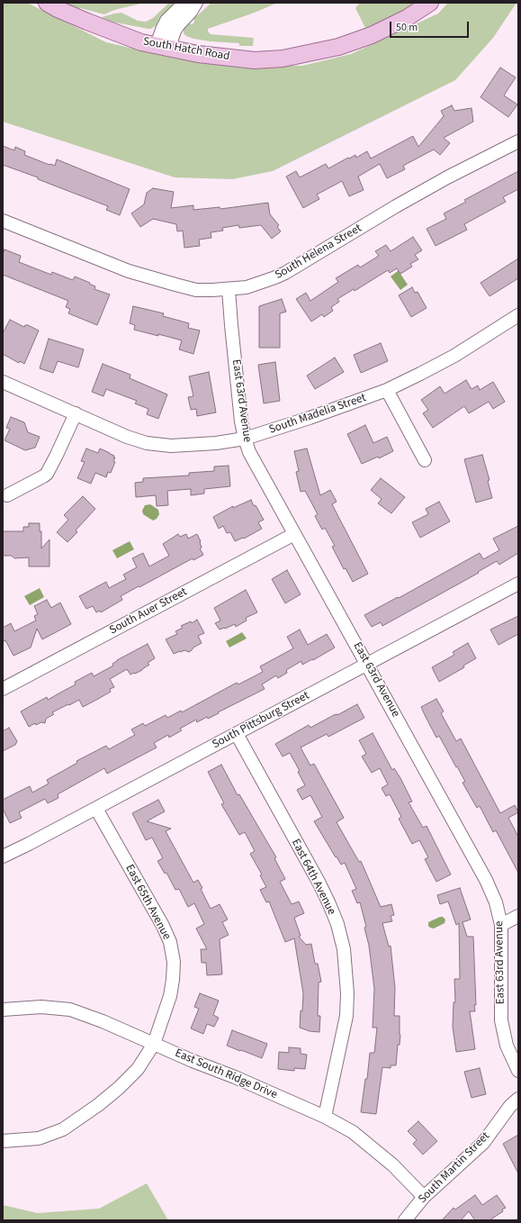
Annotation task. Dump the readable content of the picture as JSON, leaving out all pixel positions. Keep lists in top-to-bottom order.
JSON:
{
  "streets": {
    "main road": ["South Hatch Road"],
    "street": [
      "South Helena Street",
      "East 63rd Avenue",
      "South Madelia Street",
      "South Auer Street",
      "South Pittsburg Street",
      "East 64th Avenue",
      "East 65th Avenue",
      "East South Ridge Drive",
      "South Martin Street"
    ]
  },
  "crossings": [
    ["South Helena Street", "East 63rd Avenue"],
    ["East 63rd Avenue", "South Madelia Street"],
    ["East 63rd Avenue", "South Auer Street"],
    ["East 63rd Avenue", "South Pittsburg Street"],
    ["South Pittsburg Street", "East 64th Avenue"],
    ["South Pittsburg Street", "East 65th Avenue"],
    ["East 64th Avenue", "East South Ridge Drive"],
    ["East 65th Avenue", "East South Ridge Drive"],
    ["East South Ridge Drive", "South Martin Street"]
  ],
  "scale_bar": "50 m"
}
